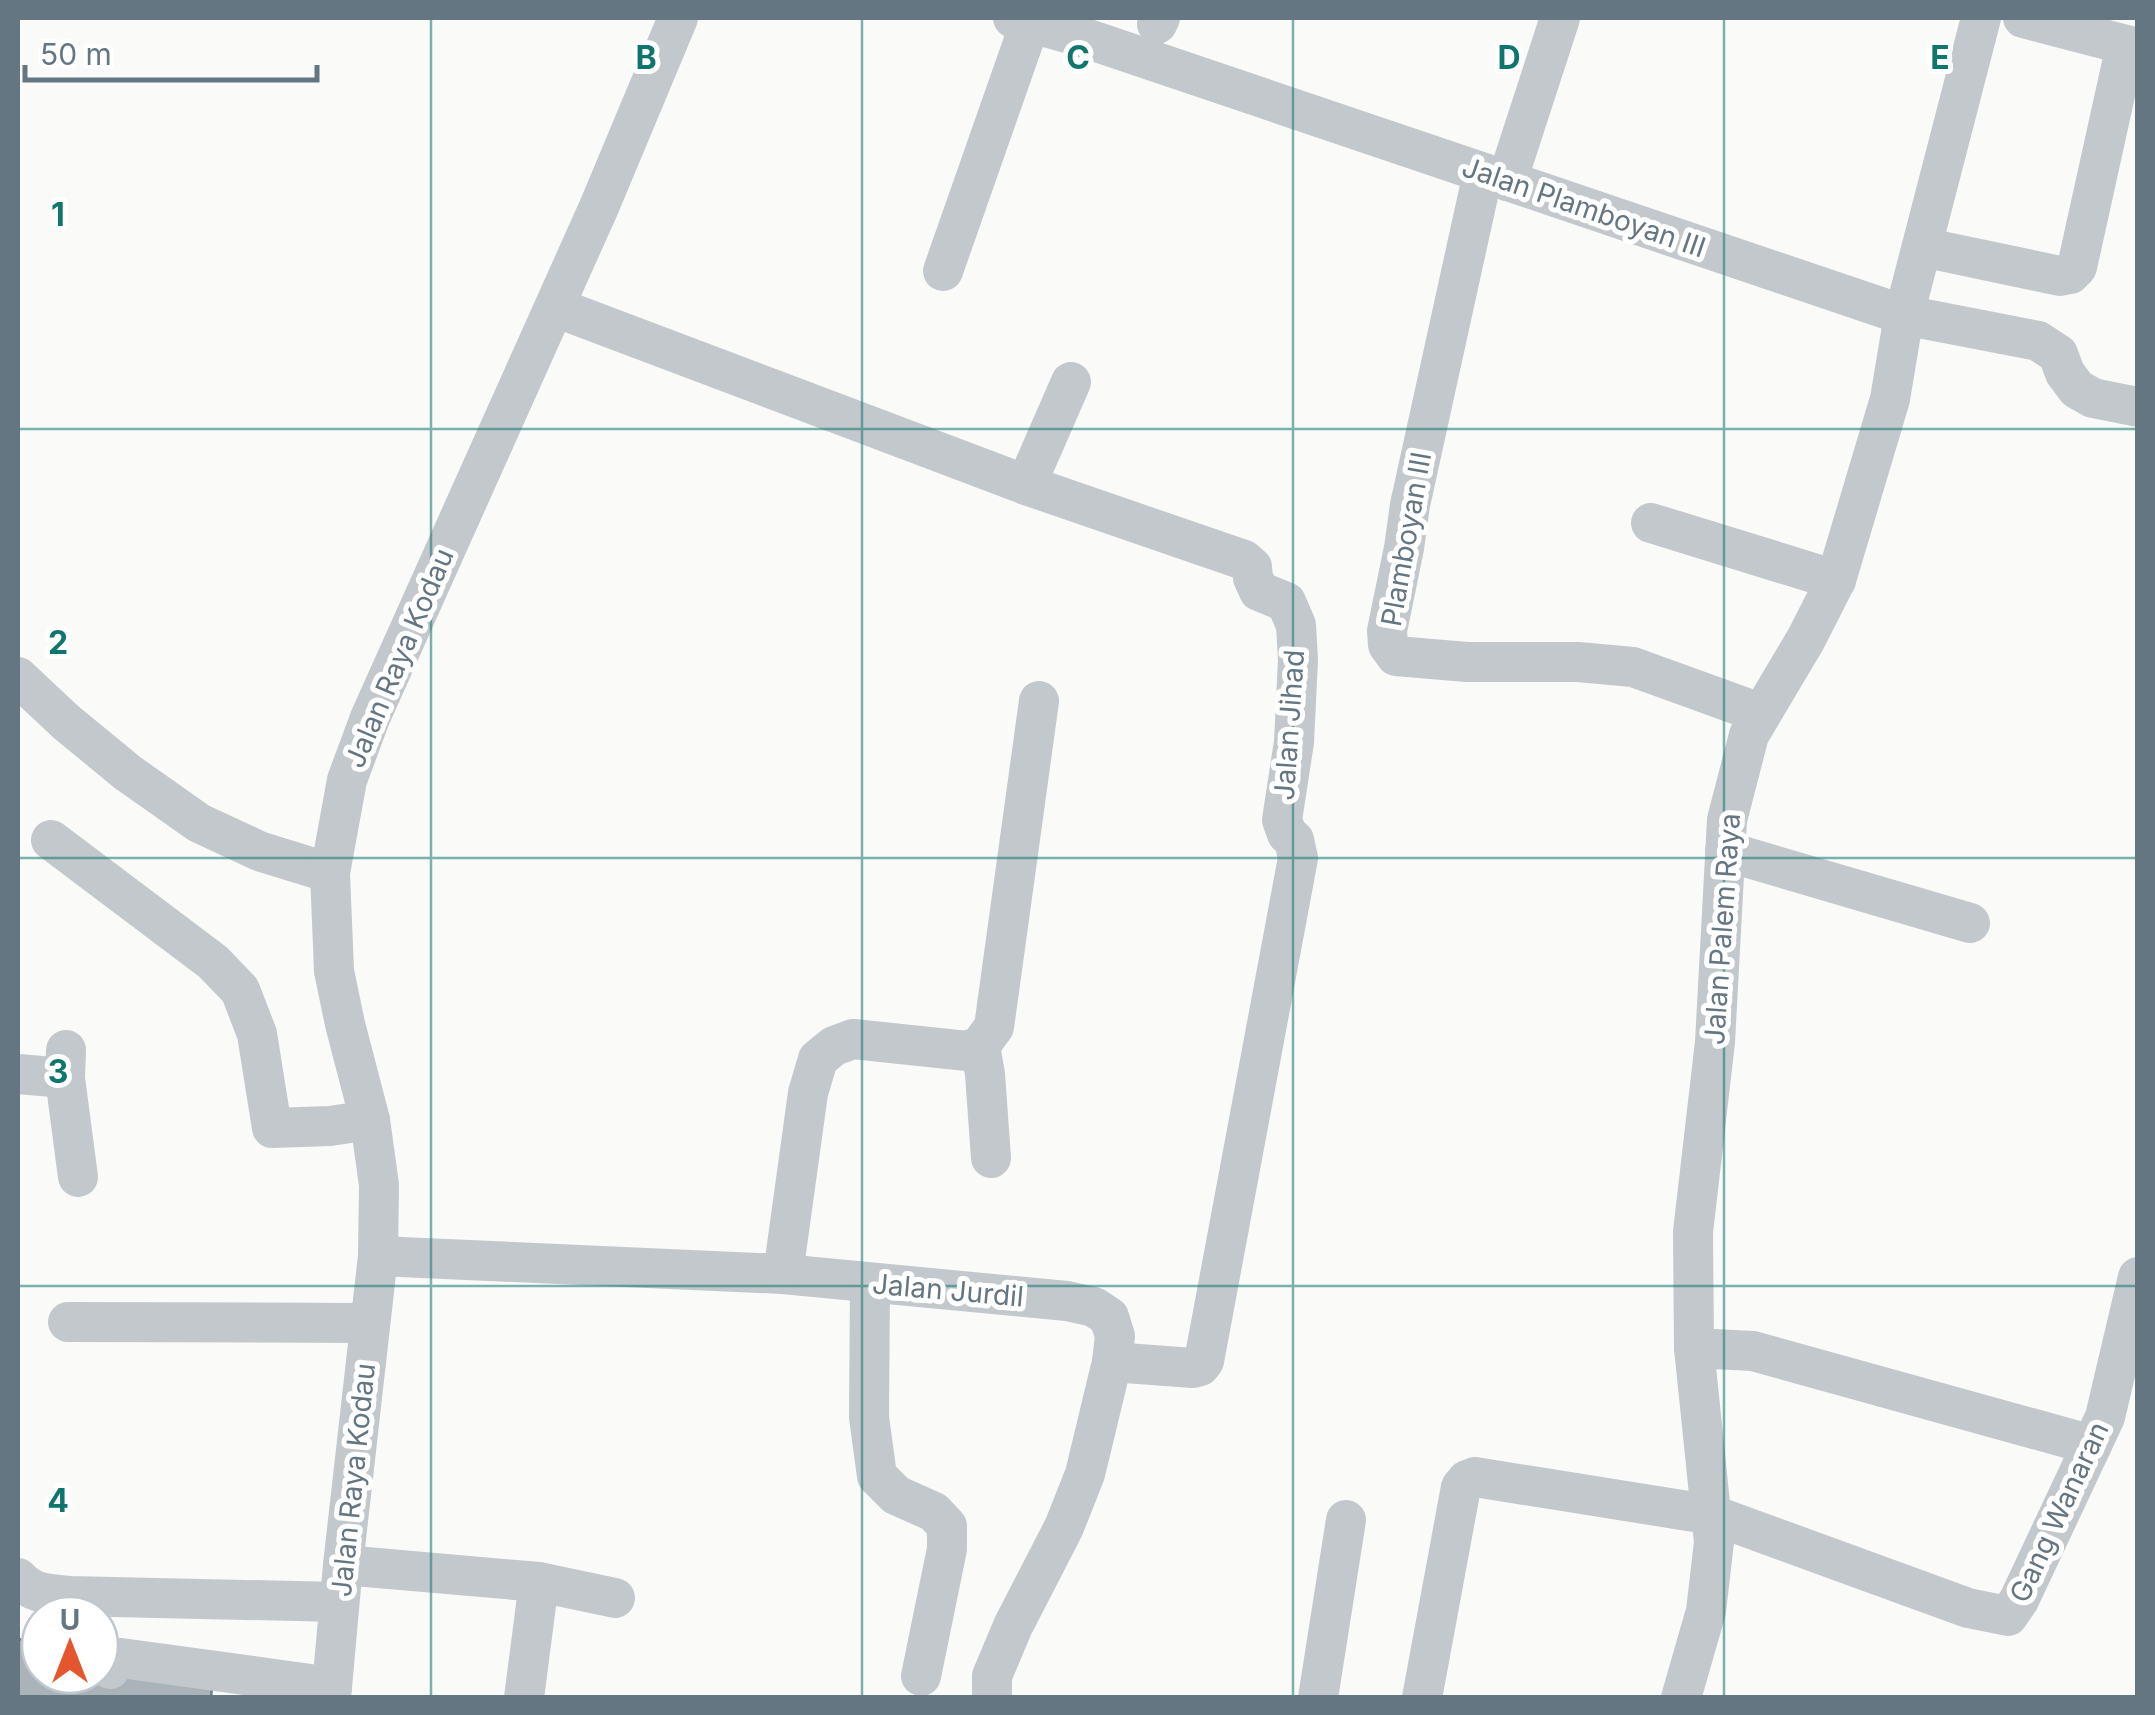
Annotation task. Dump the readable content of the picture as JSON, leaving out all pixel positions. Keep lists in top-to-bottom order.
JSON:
{
  "streets": {
    "street": [
      "Jalan Plamboyan III",
      "Plamboyan III",
      "Jalan Raya Kodau",
      "Jalan Jihad",
      "Jalan Palem Raya",
      "Jalan Jurdil",
      "Gang Wanaran"
    ]
  },
  "crossings": [
    ["Jalan Plamboyan III", "Plamboyan III"],
    ["Jalan Plamboyan III", "Jalan Palem Raya"],
    ["Plamboyan III", "Jalan Palem Raya"],
    ["Jalan Raya Kodau", "Jalan Jihad"],
    ["Jalan Raya Kodau", "Jalan Jurdil"],
    ["Jalan Jihad", "Jalan Jurdil"],
    ["Jalan Palem Raya", "Gang Wanaran"]
  ],
  "scale_bar": "50 m",
  "north": "top",
  "grid": {
    "columns": [
      "B",
      "C",
      "D",
      "E"
    ],
    "rows": [
      "1",
      "2",
      "3",
      "4"
    ]
  }
}
